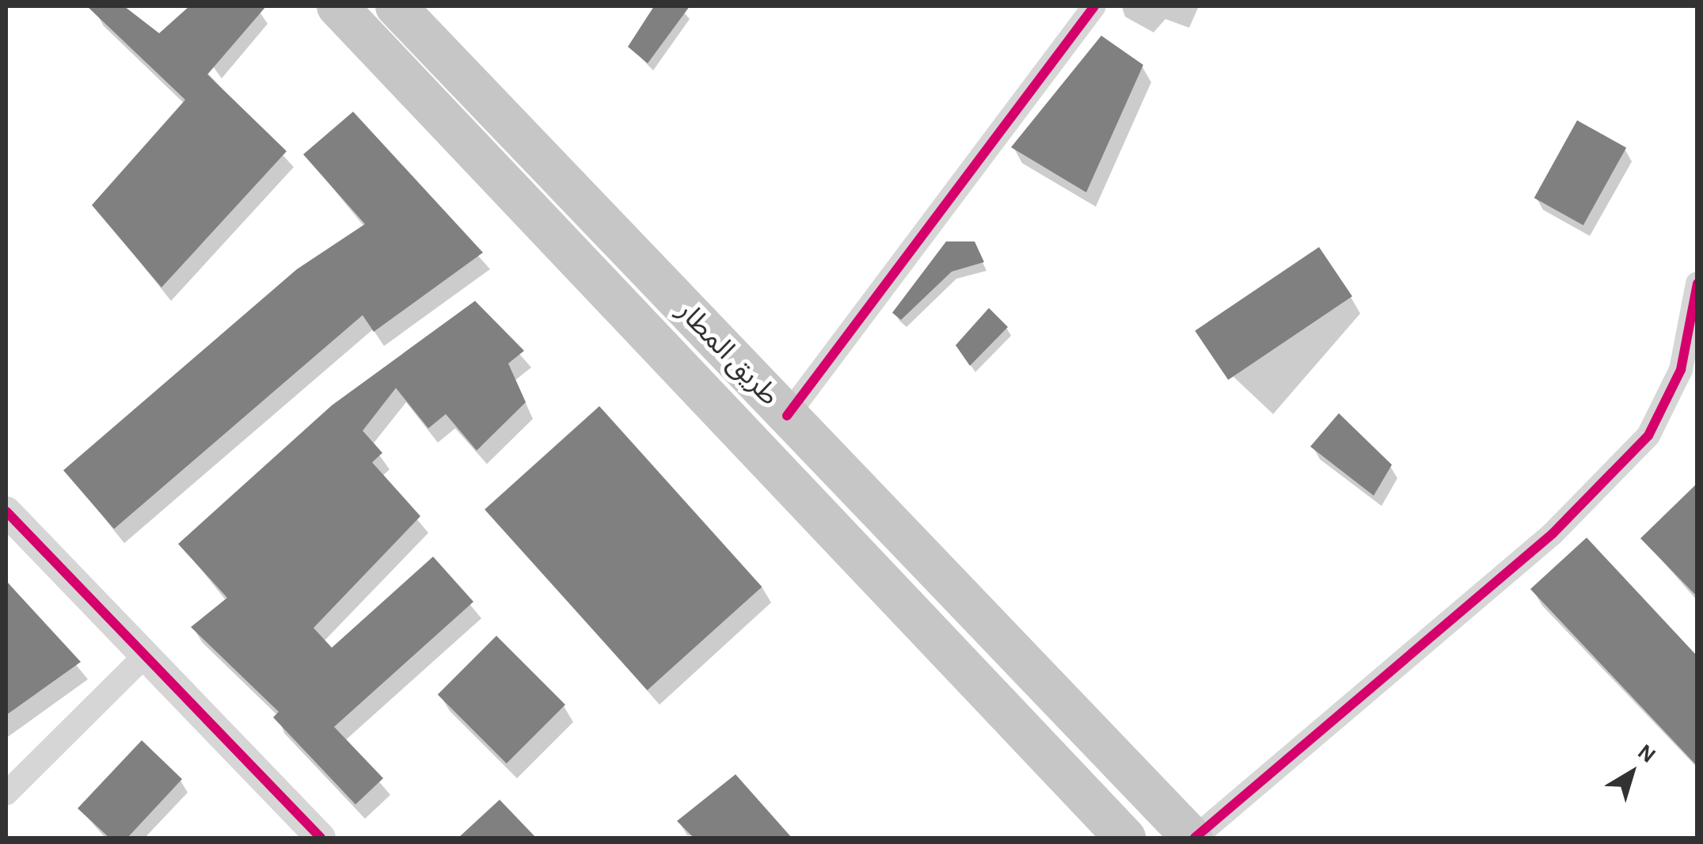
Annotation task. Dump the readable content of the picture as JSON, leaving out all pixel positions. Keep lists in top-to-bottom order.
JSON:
{
  "streets": {
    "highway": ["طريق المطار"]
  },
  "north": "top right"
}
